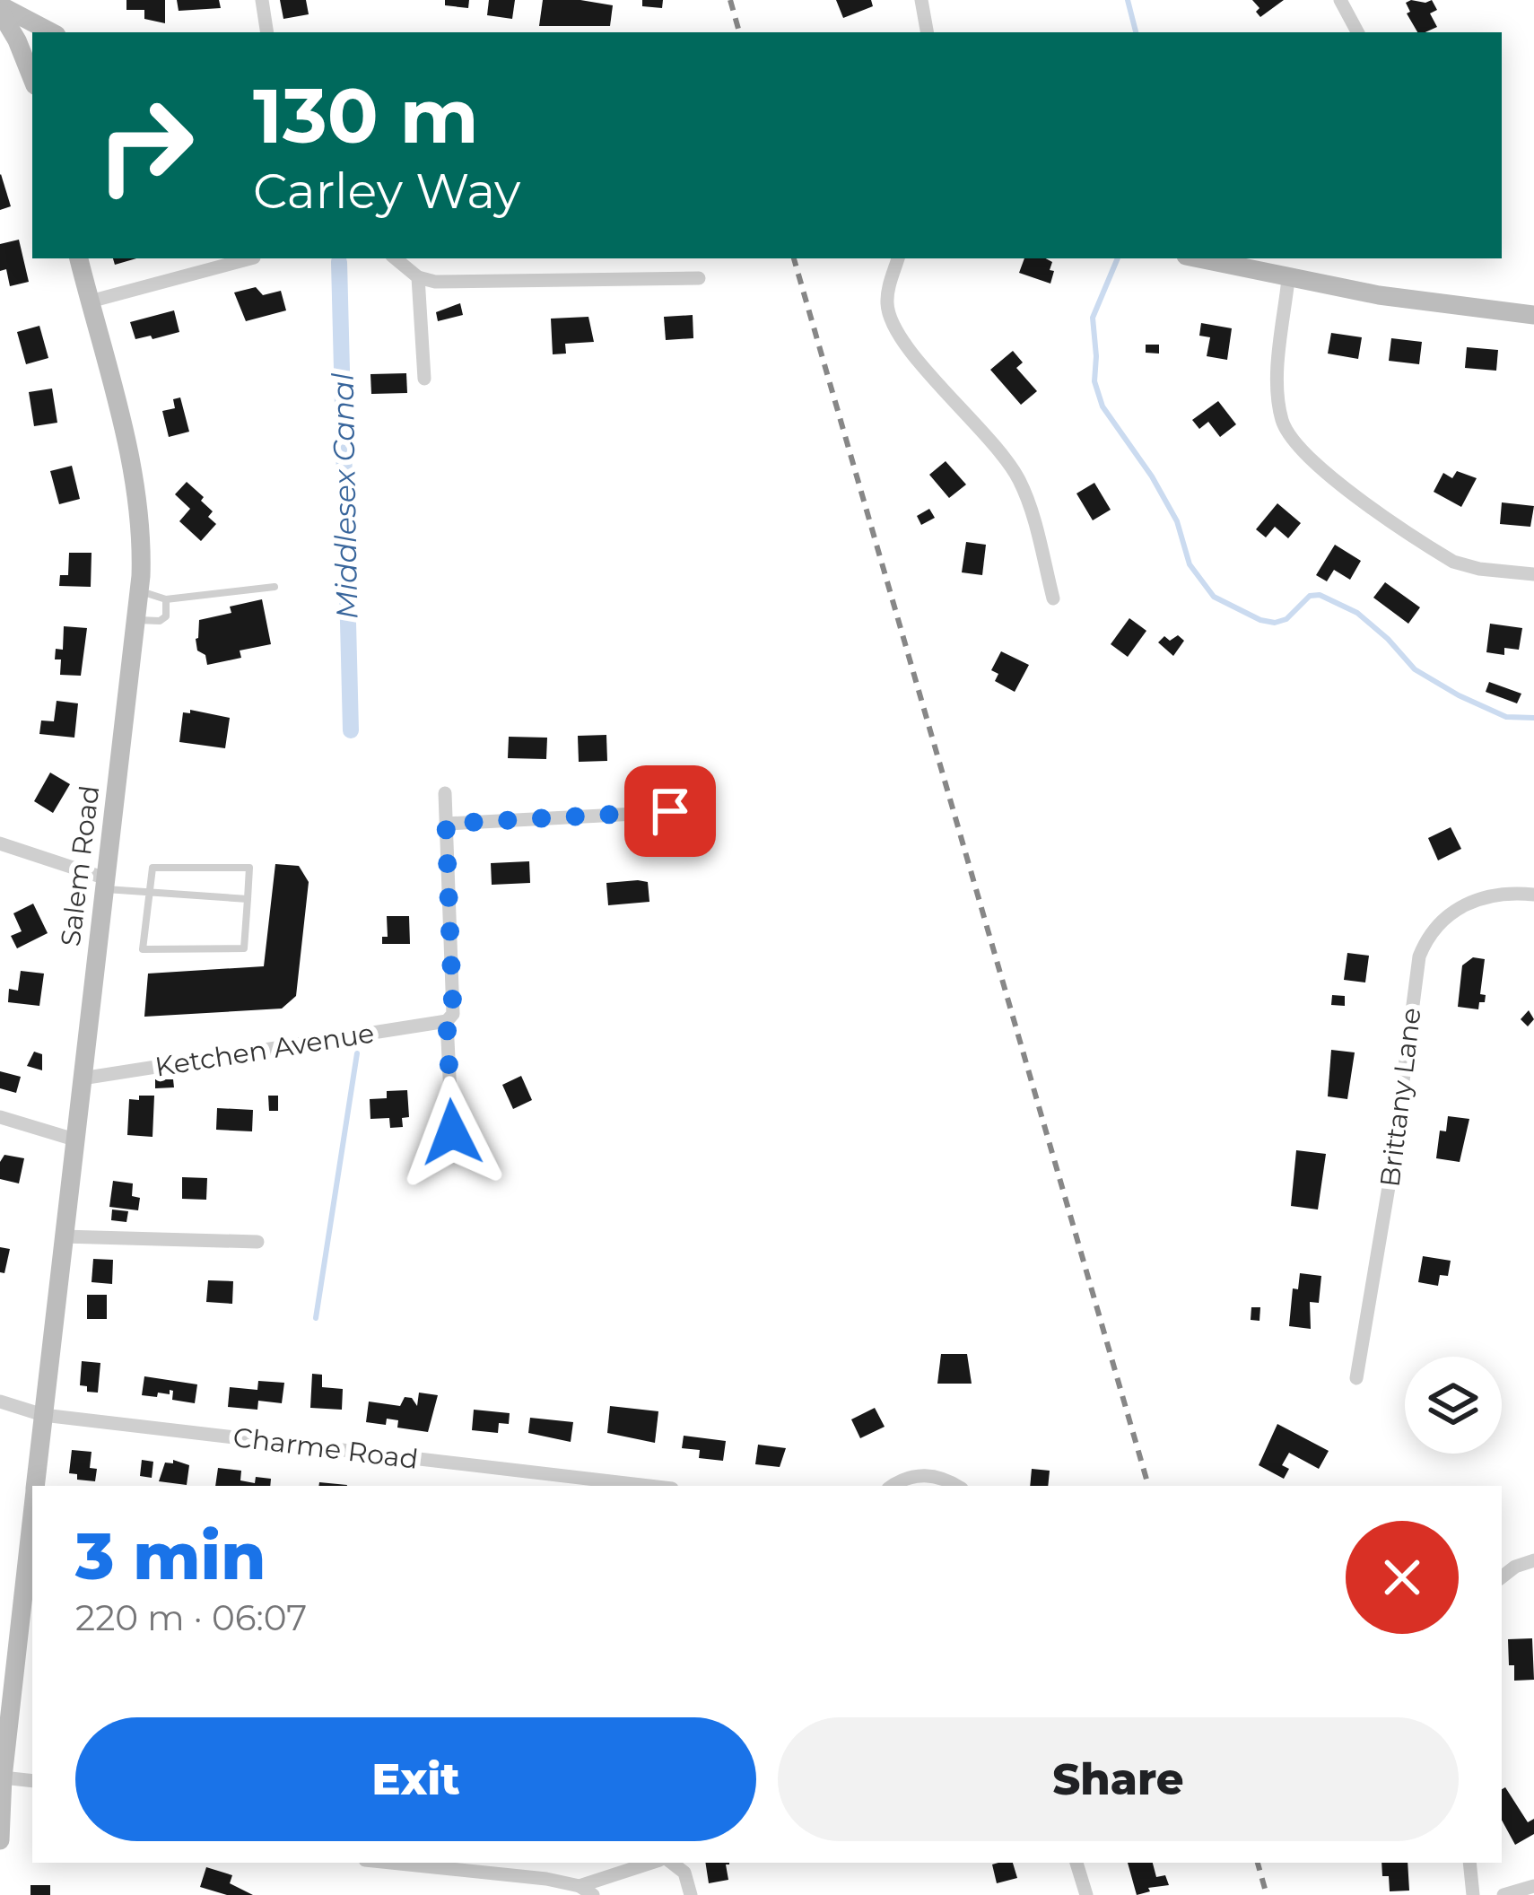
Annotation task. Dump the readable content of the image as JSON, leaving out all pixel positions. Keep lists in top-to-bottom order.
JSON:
{
  "streets": {
    "main road": ["Salem Road"],
    "street": ["Ketchen Avenue", "Brittany Lane", "Charme Road"]
  },
  "crossings": [
    ["Salem Road", "Ketchen Avenue"],
    ["Salem Road", "Charme Road"]
  ],
  "water": ["Middlesex Canal"],
  "page": {
    "turn": ["130 m", "Carley Way"],
    "heading": ["3 min", "220 m · 06:07"],
    "buttons": ["Exit", "Share"]
  }
}
